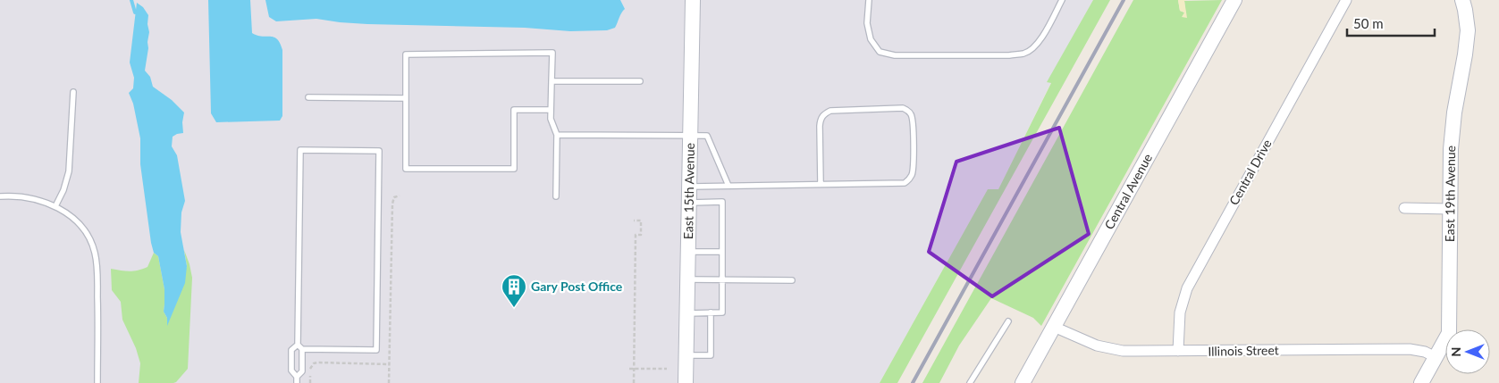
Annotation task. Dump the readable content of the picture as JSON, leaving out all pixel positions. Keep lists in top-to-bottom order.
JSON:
{
  "streets": {
    "street": [
      "Central Drive",
      "East 15th Avenue",
      "Central Avenue",
      "East 19th Avenue",
      "Illinois Street"
    ]
  },
  "crossings": [
    ["Central Drive", "Illinois Street"],
    ["Central Avenue", "Illinois Street"],
    ["East 19th Avenue", "Illinois Street"]
  ],
  "places": {
    "building": ["Gary Post Office"]
  },
  "scale_bar": "50 m",
  "north": "left"
}
